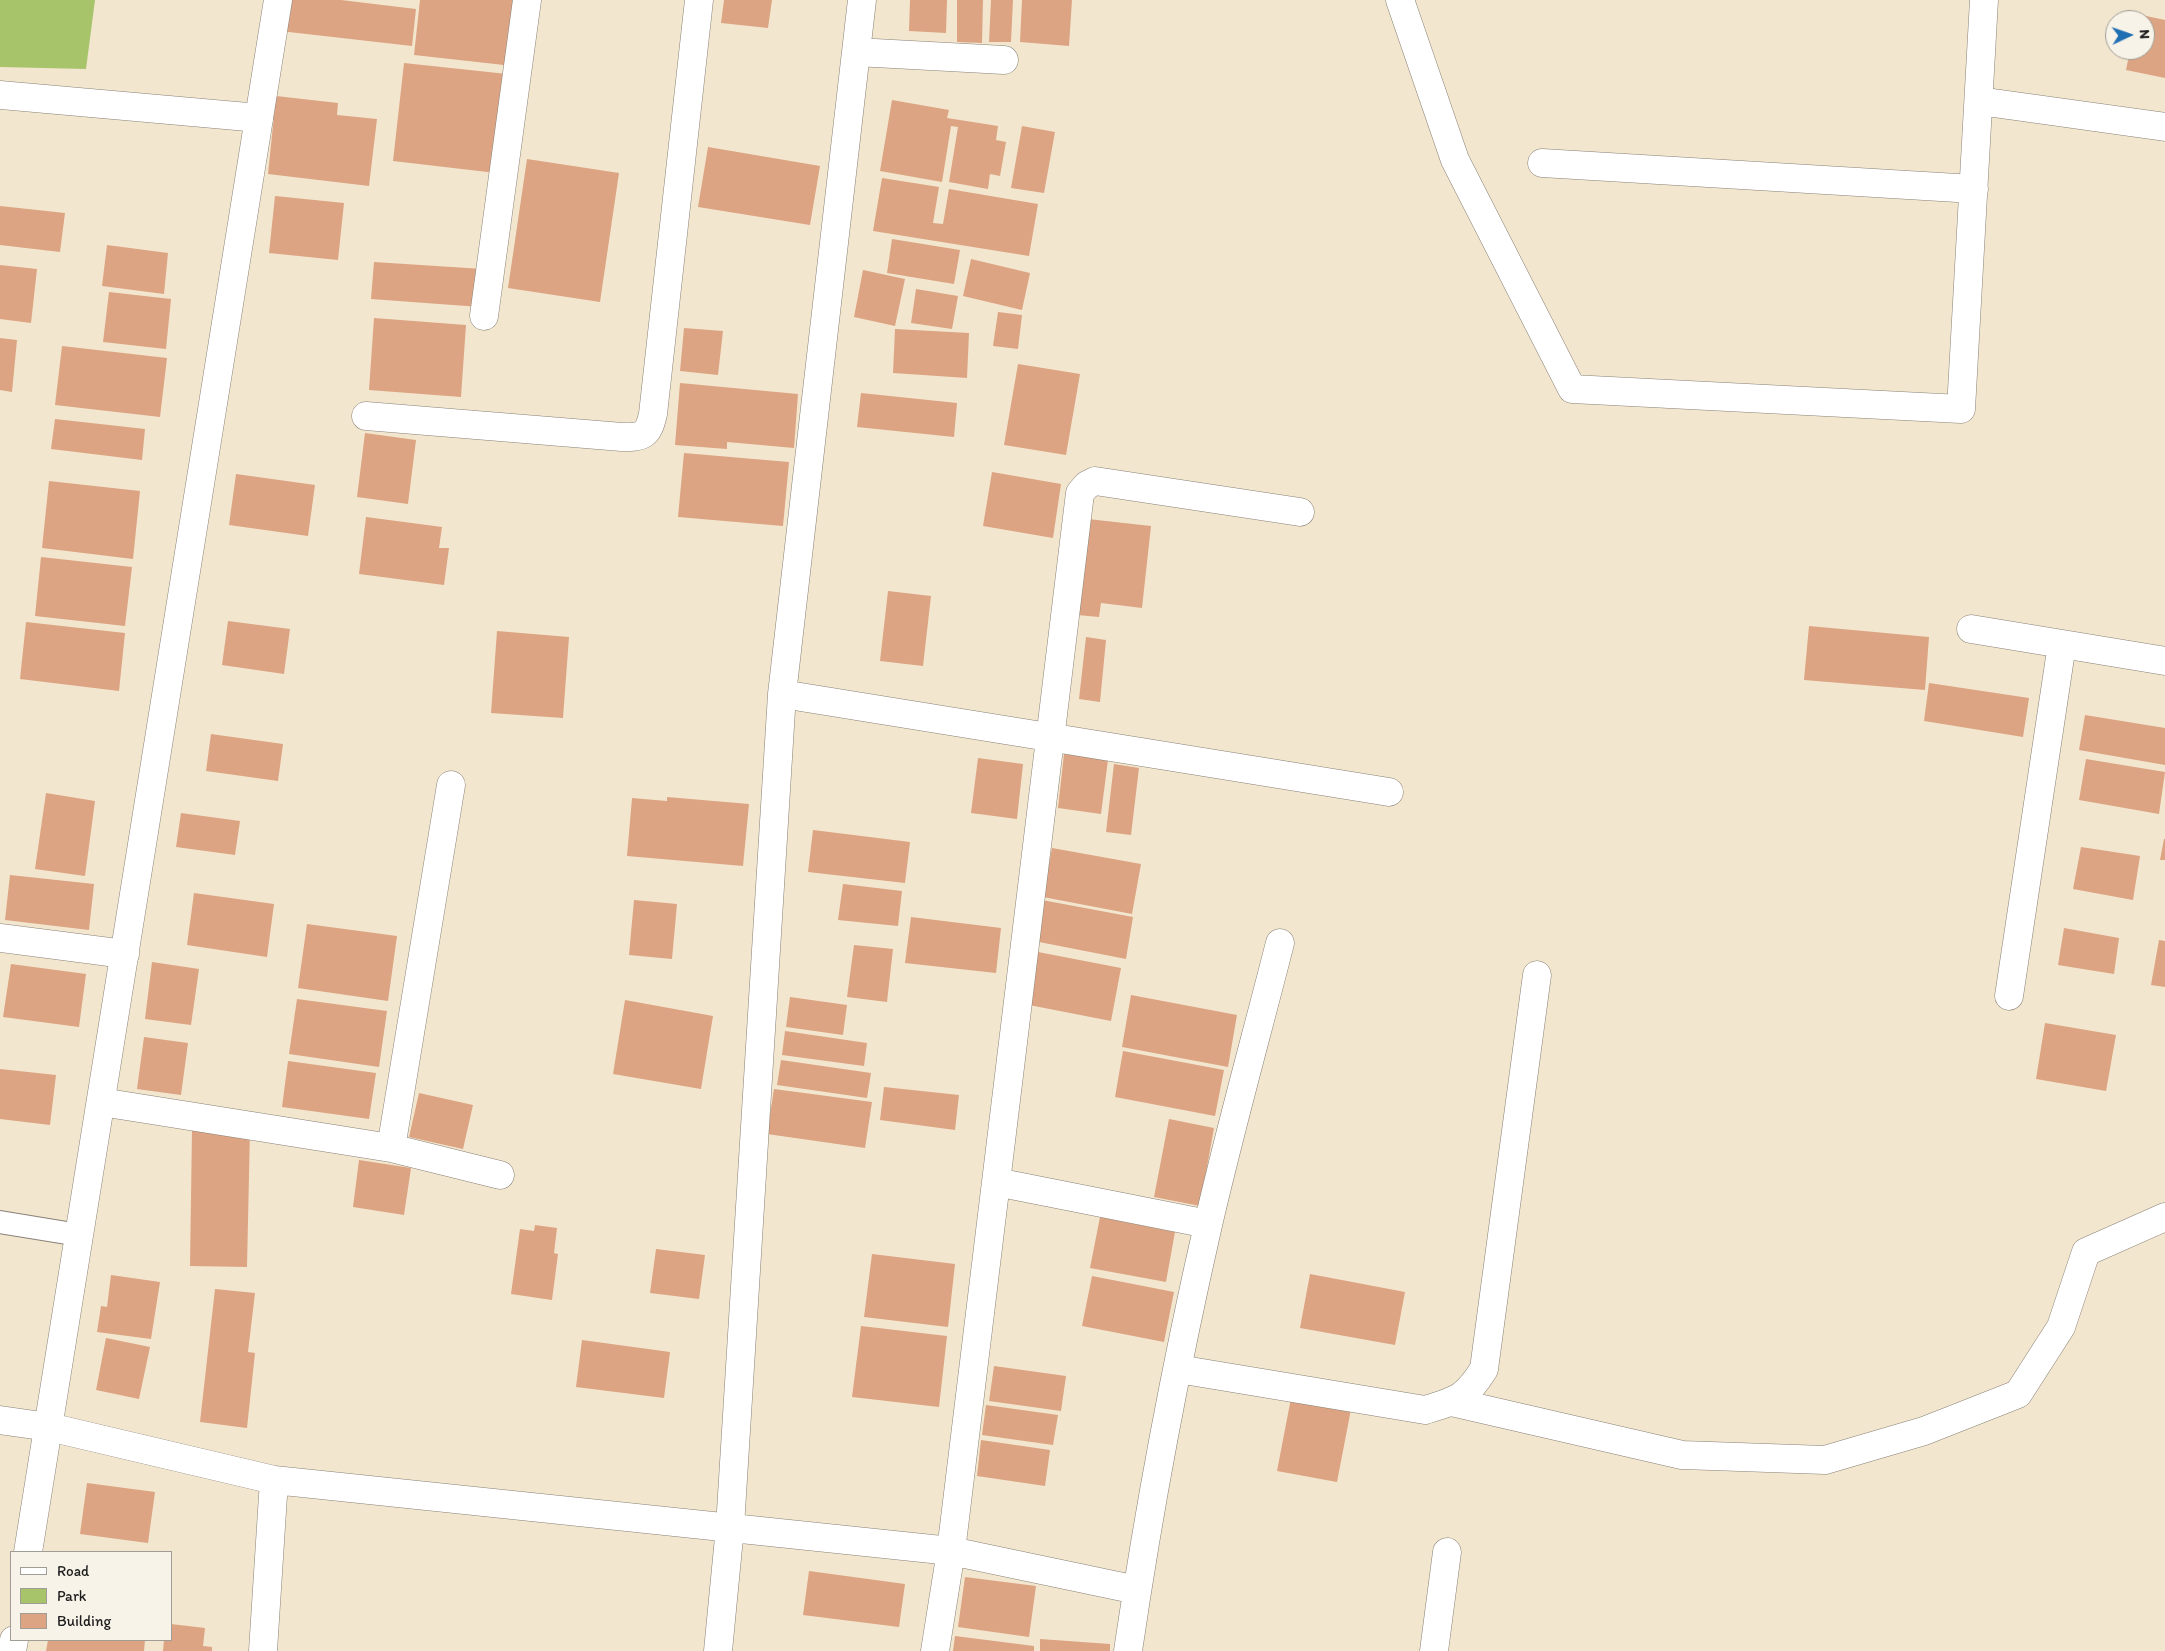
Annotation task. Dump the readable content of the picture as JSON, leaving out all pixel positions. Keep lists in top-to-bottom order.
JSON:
{
  "legend": ["Road", "Park", "Building"],
  "north": "right"
}
